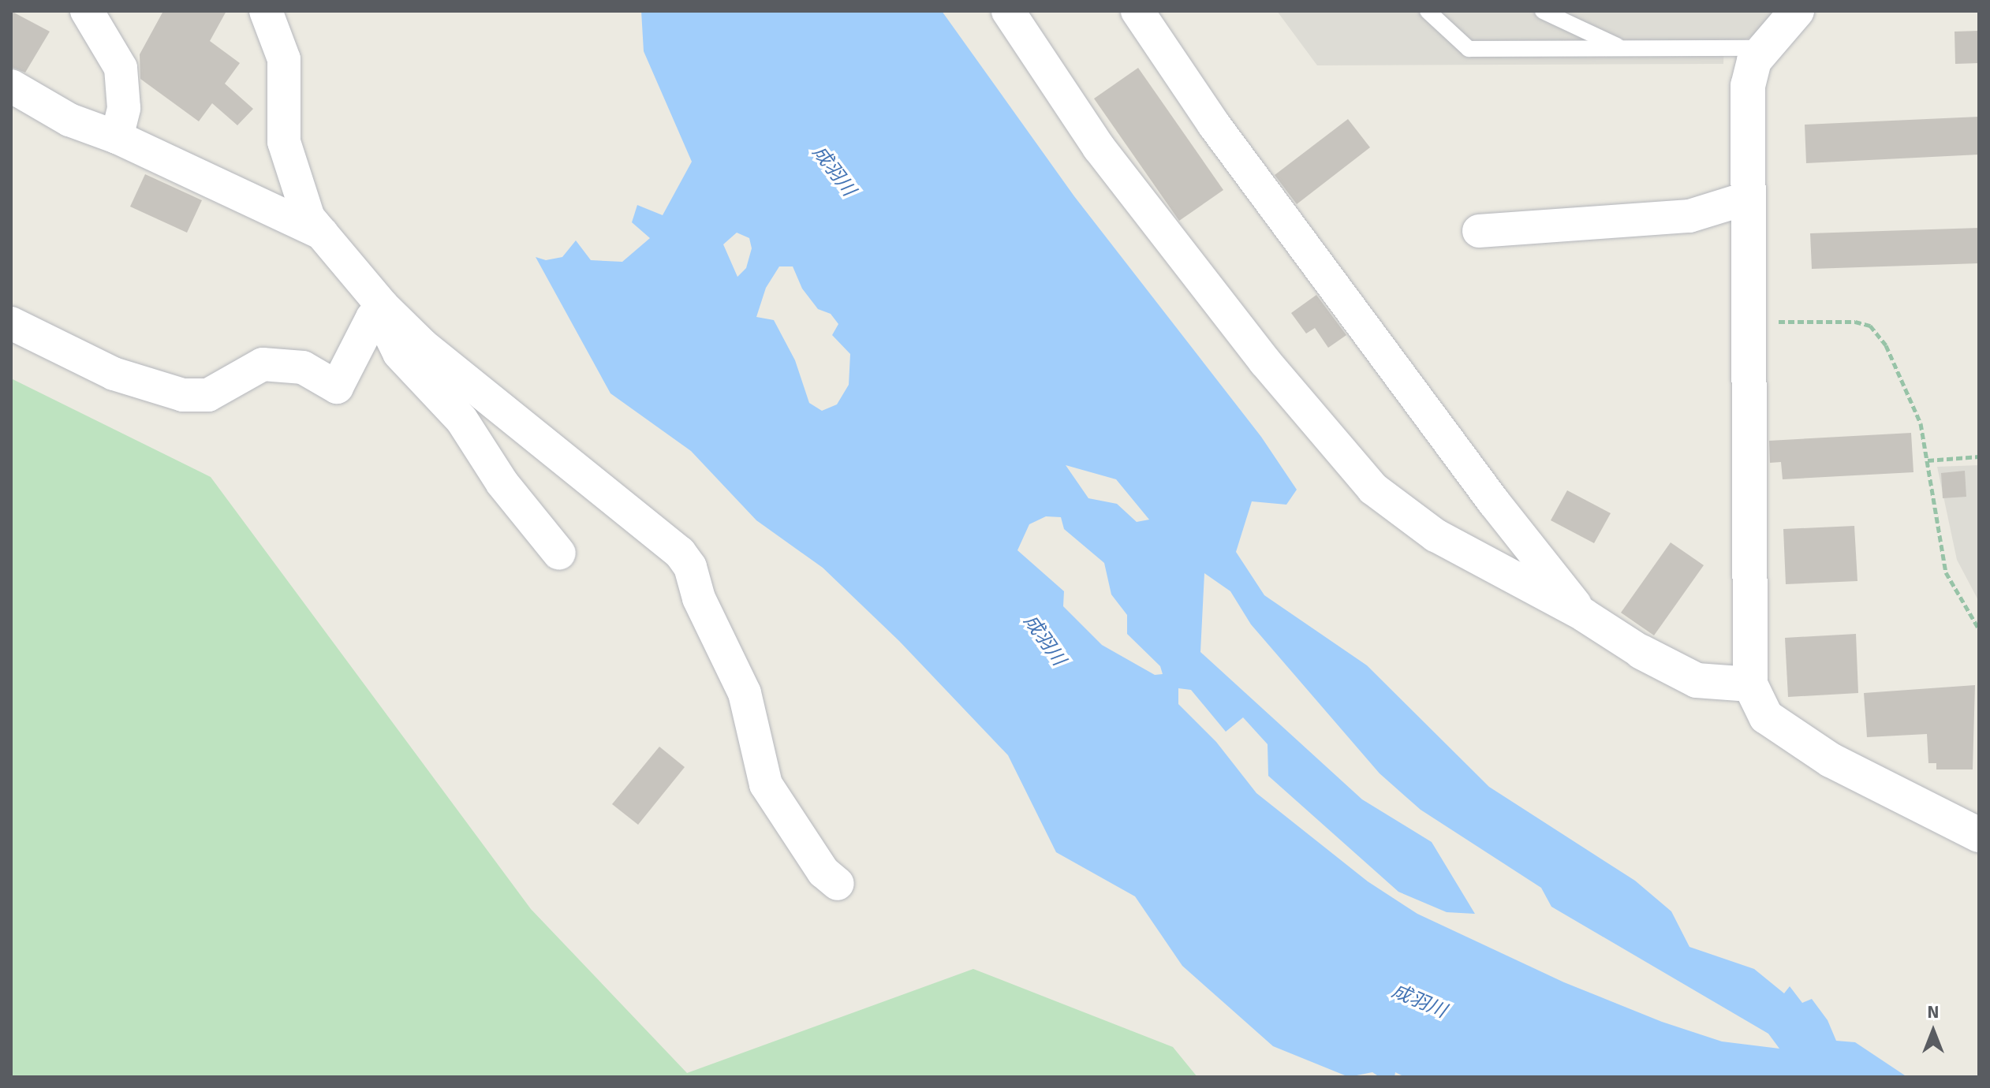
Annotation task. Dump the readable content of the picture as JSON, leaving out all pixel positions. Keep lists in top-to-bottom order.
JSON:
{
  "water": ["成羽川"],
  "north": "top"
}
